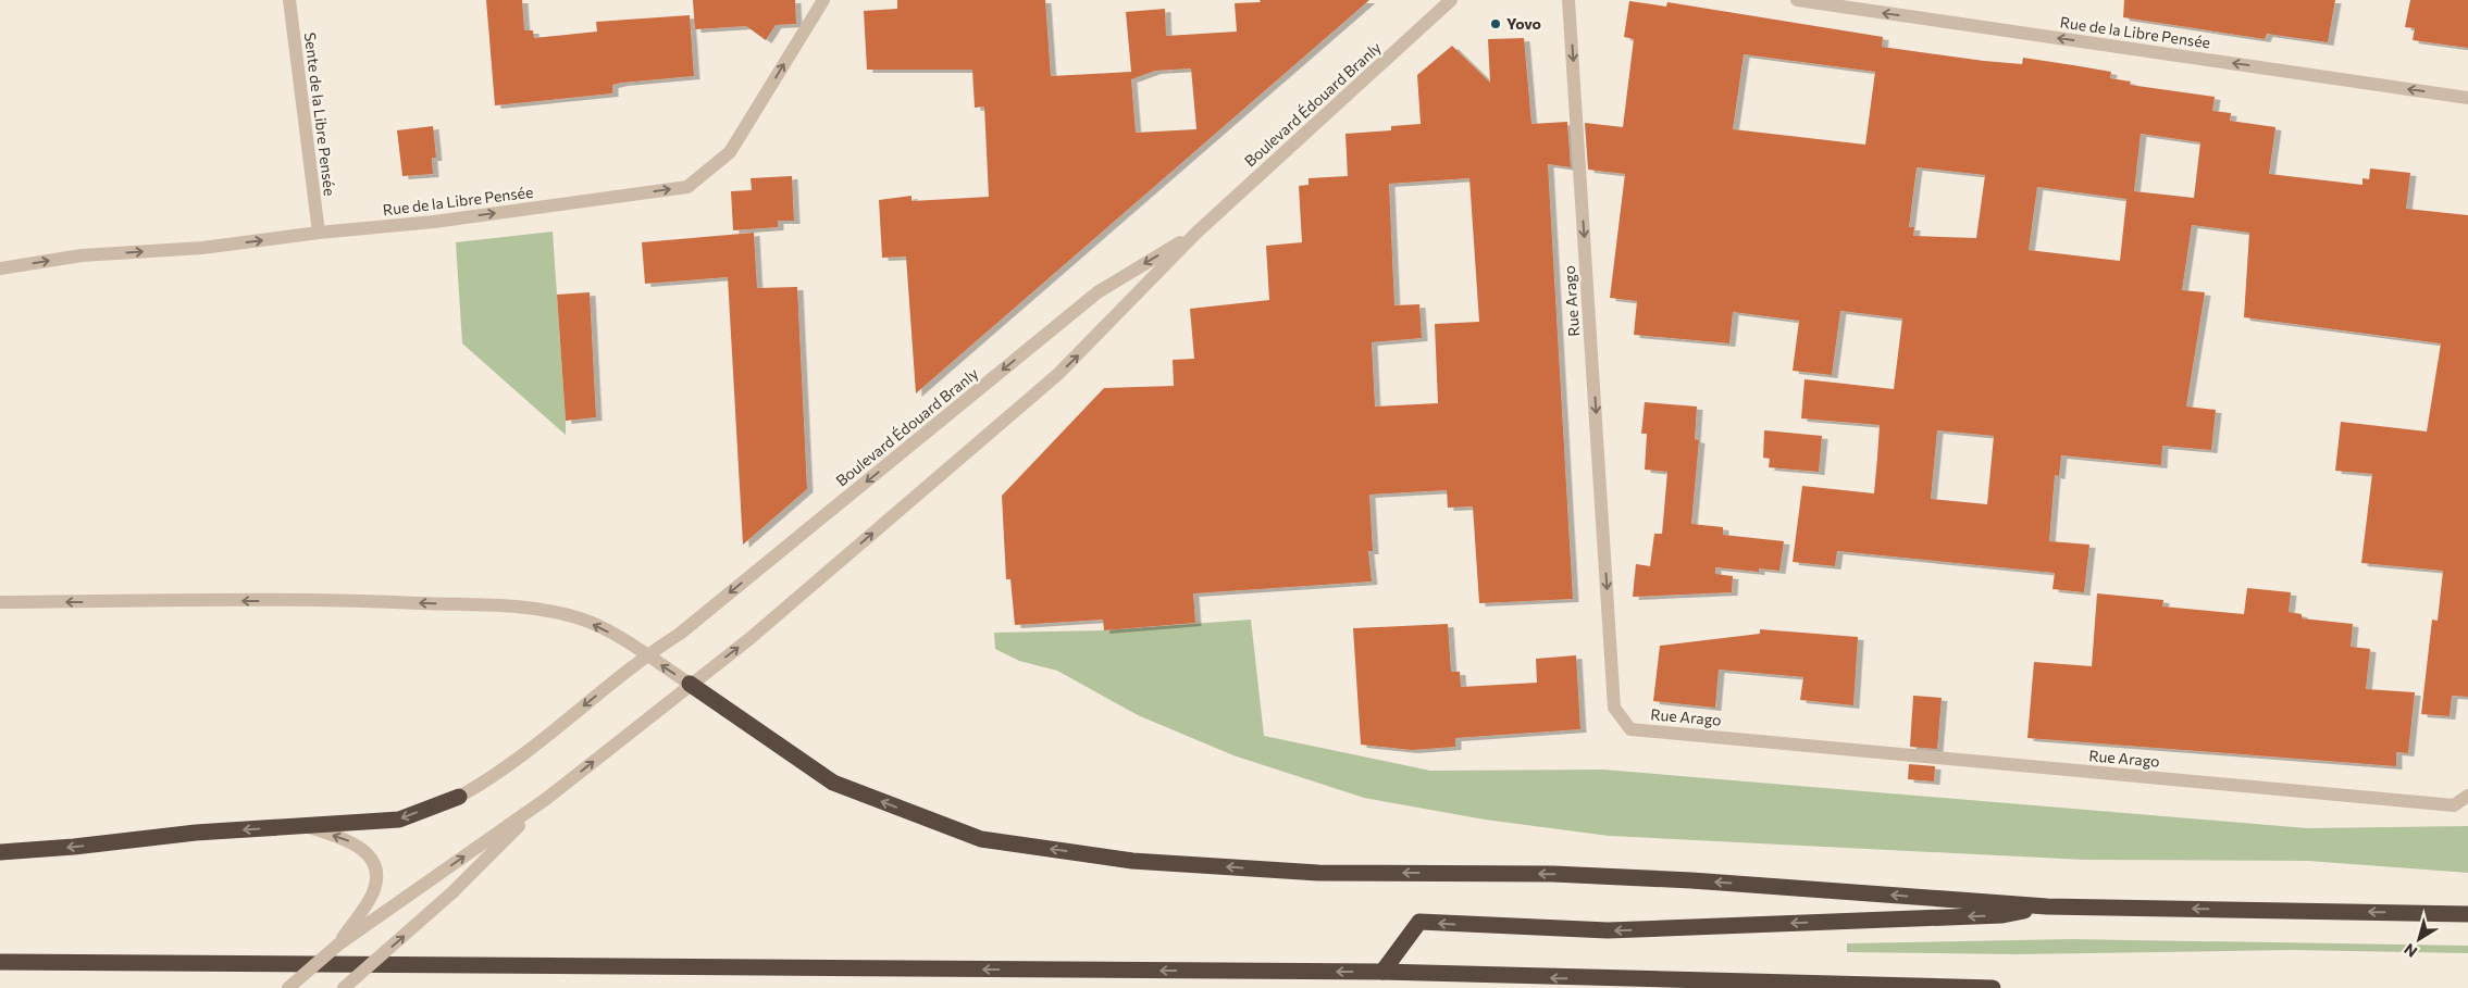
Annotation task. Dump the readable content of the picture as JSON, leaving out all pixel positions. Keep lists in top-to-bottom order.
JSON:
{
  "streets": {
    "street": [
      "Rue de la Libre Pensée",
      "Boulevard Édouard Branly",
      "Sente de la Libre Pensée",
      "Rue Arago"
    ]
  },
  "crossings": [
    ["Rue de la Libre Pensée", "Sente de la Libre Pensée"]
  ],
  "places": ["Yovo"],
  "north": "bottom left"
}
